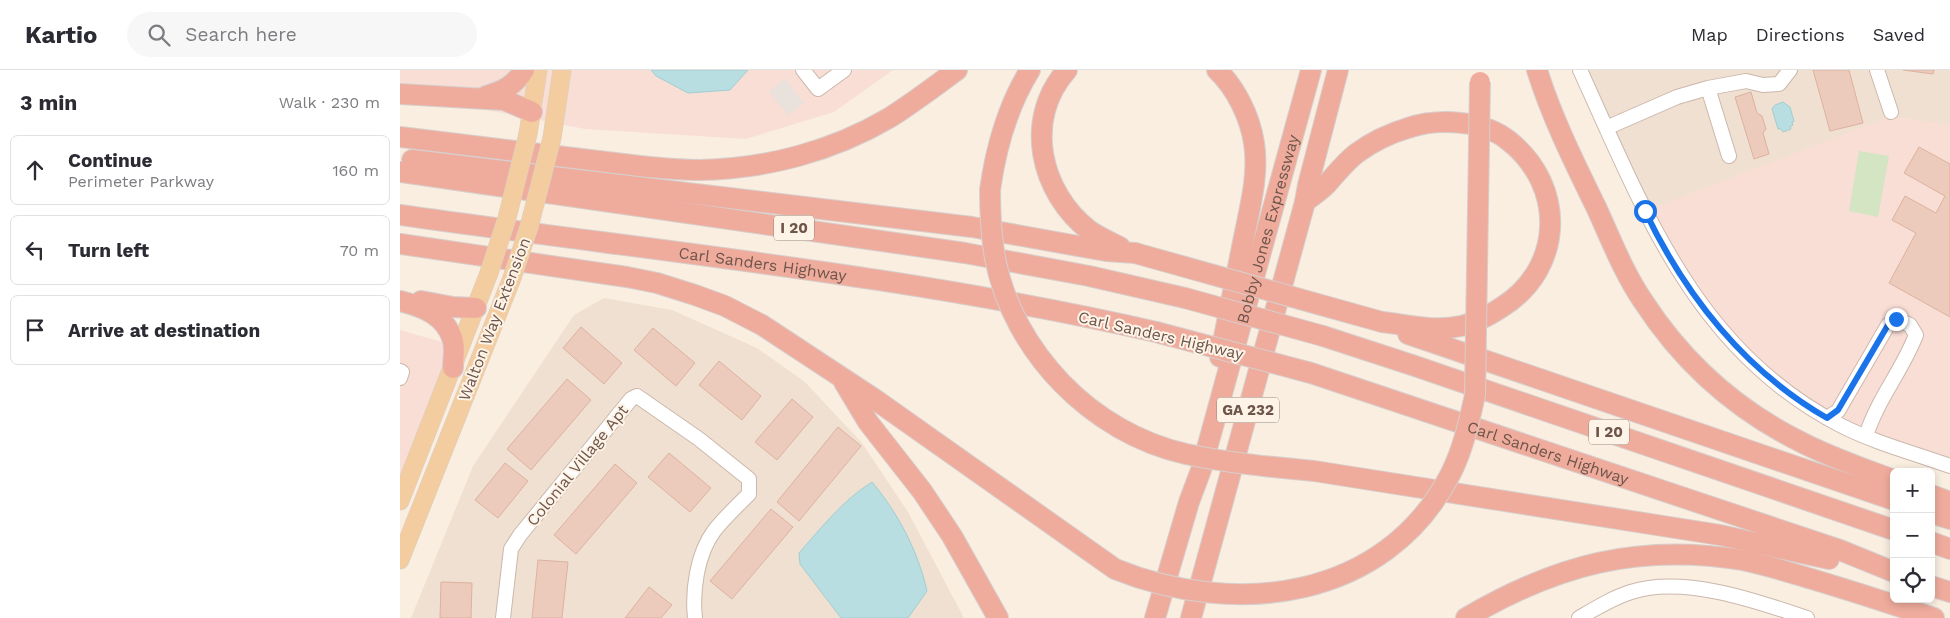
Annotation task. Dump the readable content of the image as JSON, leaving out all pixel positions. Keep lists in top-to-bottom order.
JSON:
{
  "streets": {
    "highway": [
      "I 20",
      "Bobby Jones Expressway",
      "Carl Sanders Highway",
      "GA 232"
    ],
    "main road": ["Walton Way Extension"],
    "street": ["Colonial Village Apt"]
  },
  "page": {
    "header": "Kartio",
    "search": "Search here",
    "nav": ["Map", "Directions", "Saved"],
    "heading": ["3 min", "Walk · 230 m"],
    "list": [
      ["Continue", "Perimeter Parkway", "160 m"],
      ["Turn left", "70 m"],
      "Arrive at destination"
    ],
    "map_buttons": ["+", "−"]
  }
}
